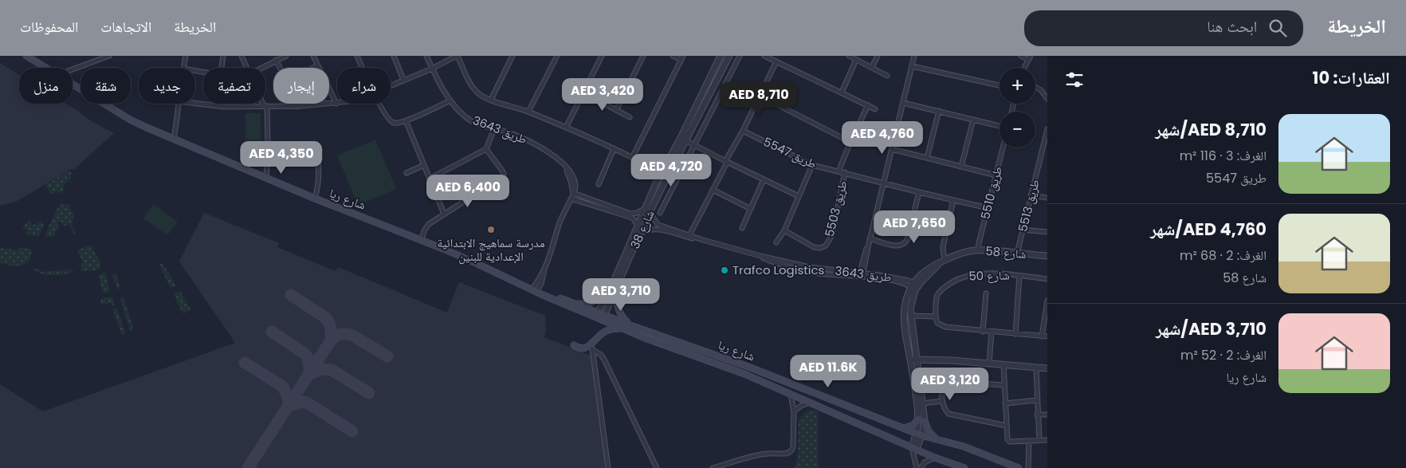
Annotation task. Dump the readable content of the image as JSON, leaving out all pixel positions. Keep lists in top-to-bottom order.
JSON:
{
  "streets": {
    "main road": ["شارع ريا"],
    "street": [
      "طريق 3643",
      "طريق 5547",
      "طريق 5510",
      "طريق 5513",
      "طريق 5503",
      "شارع 38",
      "شارع 58",
      "شارع 50"
    ]
  },
  "crossings": [
    ["طريق 3643", "شارع 38"],
    ["طريق 5547", "طريق 5510"],
    ["طريق 5547", "طريق 5503"],
    ["طريق 5510", "شارع 58"],
    ["شارع ريا", "شارع 38"],
    ["طريق 5513", "شارع 58"]
  ],
  "places": ["مدرسة سماهيج الابتدائية الإعدادية للبنين", "Trafco Logistics"],
  "page": {
    "header": "الخريطة",
    "search": "ابحث هنا",
    "nav": ["الخريطة", "الاتجاهات", "المحفوظات"],
    "heading": "العقارات: 10",
    "map_buttons": ["+", "−"],
    "chip": [
      "شراء",
      "إيجار",
      "تصفية",
      "جديد",
      "شقة",
      "منزل"
    ],
    "price": [
      "AED 3,420",
      "AED 8,710",
      "AED 4,760",
      "AED 4,350",
      "AED 4,720",
      "AED 6,400",
      "AED 7,650",
      "AED 3,710",
      "AED 11.6K",
      "AED 3,120"
    ],
    "list": [
      {
        "name": "AED 8,710/شهر",
        "note": "الغرف: 3 · 116 m² · طريق 5547"
      },
      {
        "name": "AED 4,760/شهر",
        "note": "الغرف: 2 · 68 m² · شارع 58"
      },
      {
        "name": "AED 3,710/شهر",
        "note": "الغرف: 2 · 52 m² · شارع ريا"
      }
    ]
  }
}
